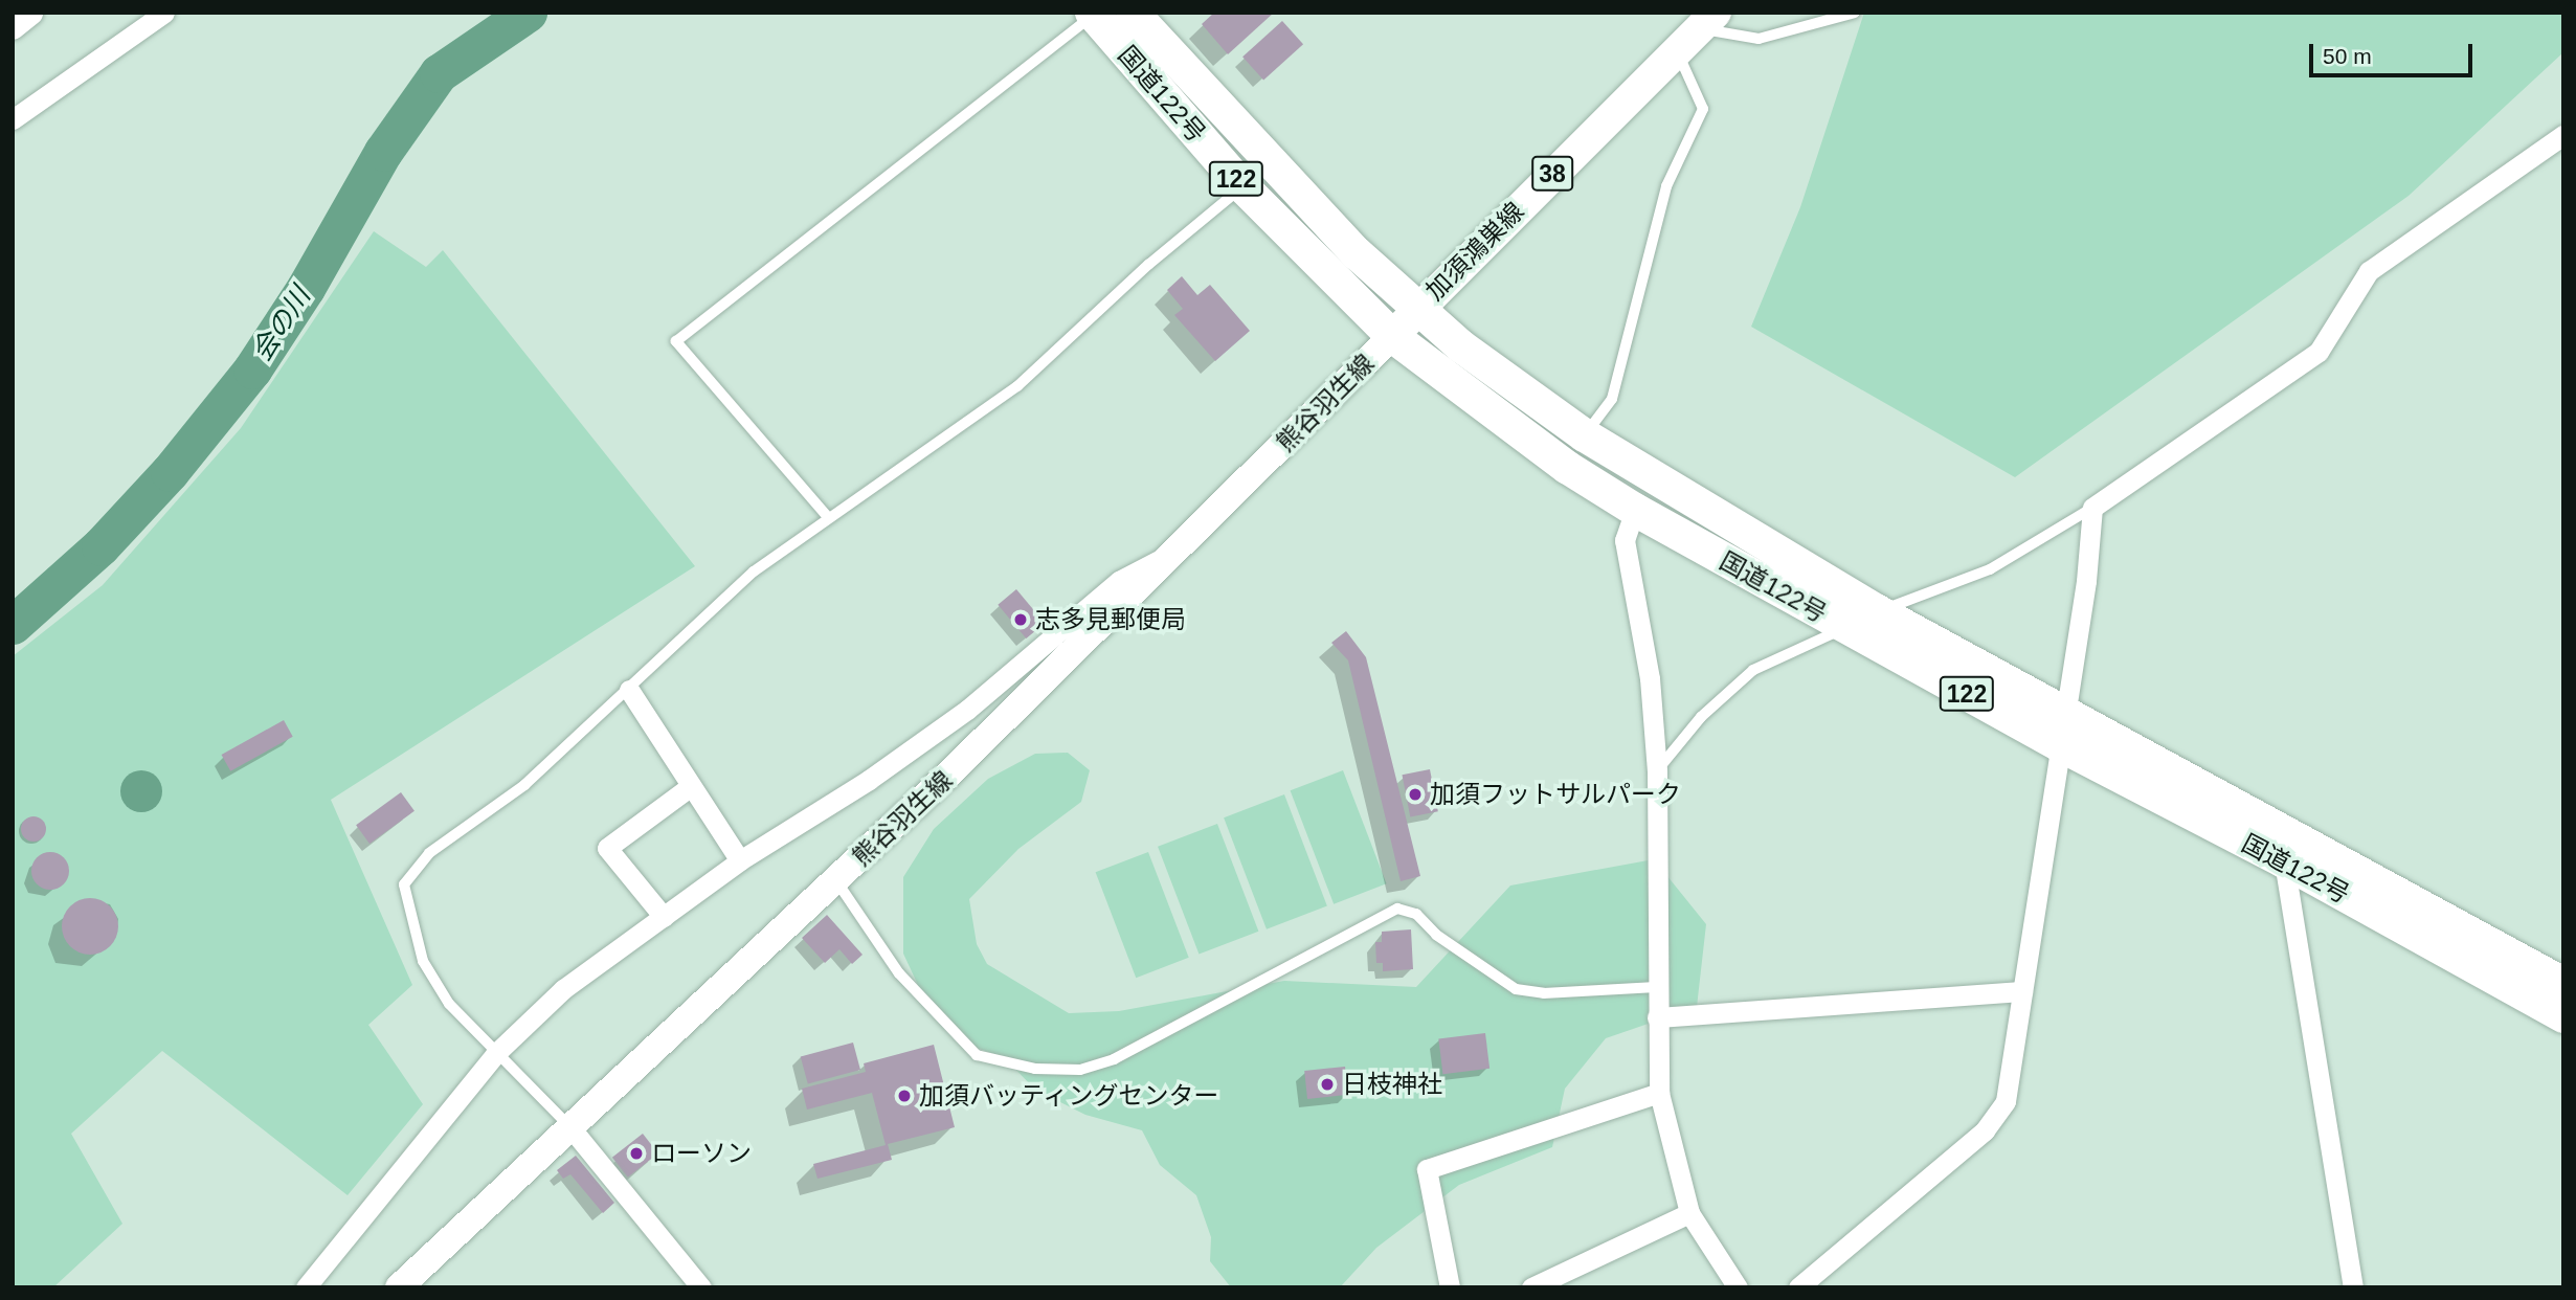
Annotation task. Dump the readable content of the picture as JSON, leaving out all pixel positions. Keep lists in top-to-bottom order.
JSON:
{
  "streets": {
    "highway": ["国道122号", "122"],
    "main road": ["38", "加須鴻巣線", "熊谷羽生線"]
  },
  "crossings": [
    ["国道122号", "加須鴻巣線"],
    ["国道122号", "熊谷羽生線"],
    ["加須鴻巣線", "熊谷羽生線"]
  ],
  "water": ["会の川"],
  "places": [
    "志多見郵便局",
    "加須フットサルパーク",
    "日枝神社",
    "加須バッティングセンター",
    "ローソン"
  ],
  "scale_bar": "50 m"
}
